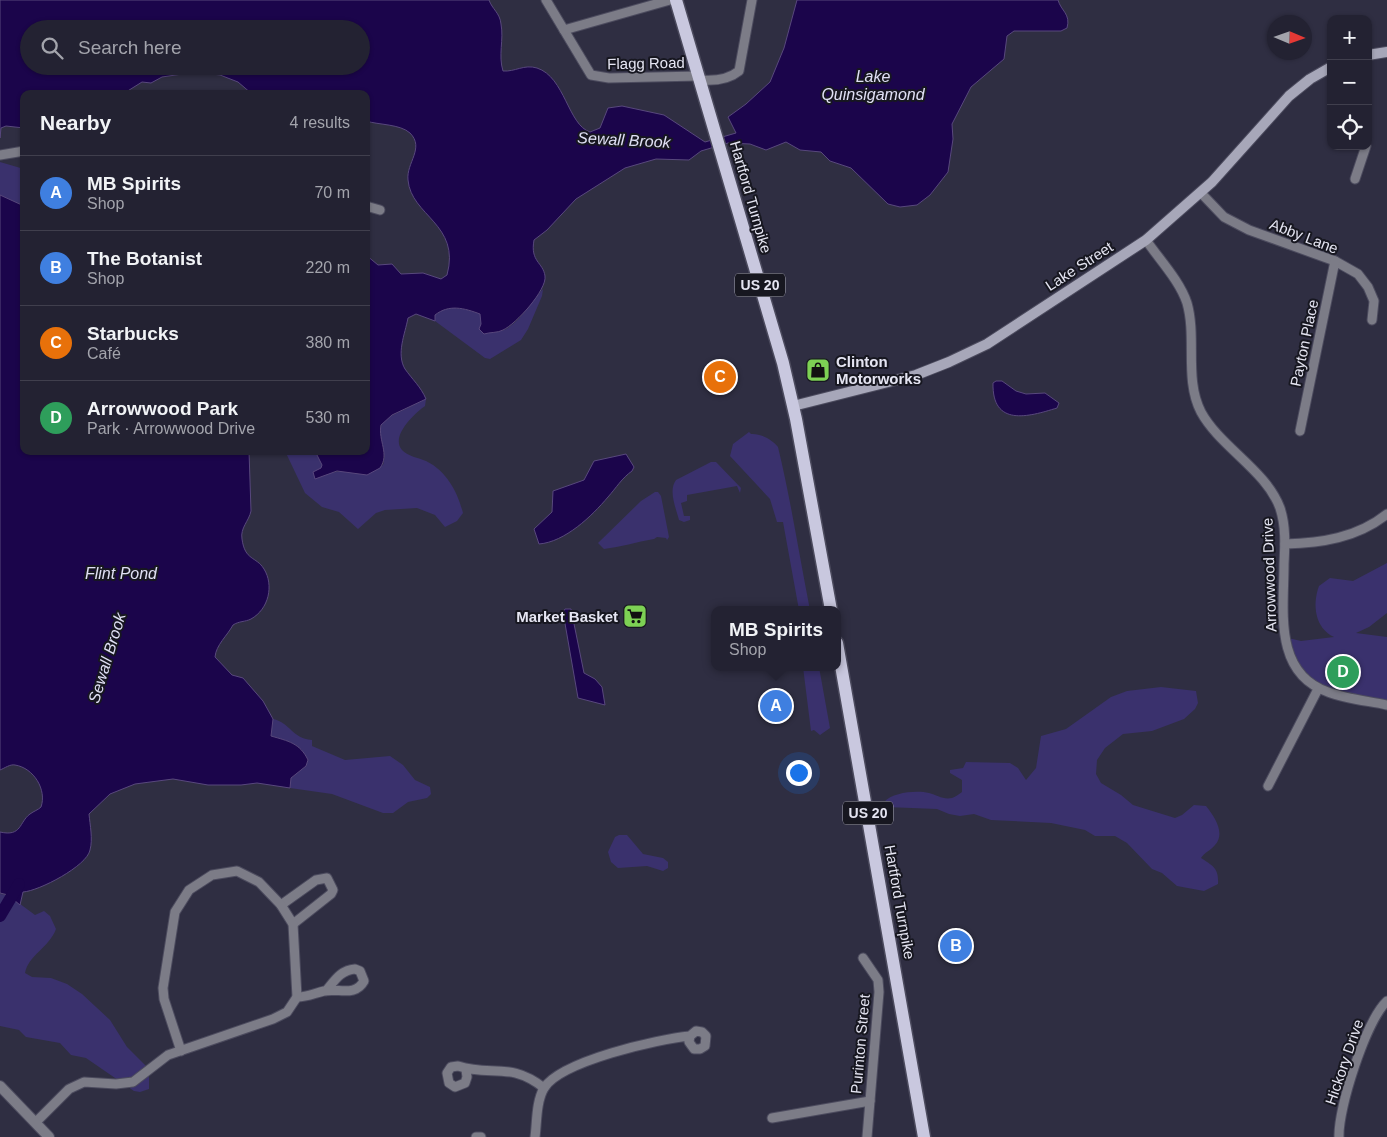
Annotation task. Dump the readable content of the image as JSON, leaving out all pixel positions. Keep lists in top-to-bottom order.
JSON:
{
  "streets": {
    "main road": ["Hartford Turnpike", "Lake Street", "US 20"],
    "street": [
      "Flagg Road",
      "Abby Lane",
      "Payton Place",
      "Arrowwood Drive",
      "Purinton Street",
      "Hickory Drive"
    ]
  },
  "crossings": [
    ["Flagg Road", "Hartford Turnpike"],
    ["Hartford Turnpike", "Lake Street"],
    ["Abby Lane", "Lake Street"],
    ["Abby Lane", "Payton Place"],
    ["Lake Street", "Arrowwood Drive"]
  ],
  "water": ["Lake Quinsigamond", "Sewall Brook", "Flint Pond"],
  "places": {
    "shop": ["Clinton Motorworks"],
    "supermarket": ["Market Basket"]
  },
  "north": "right",
  "page": {
    "map_buttons": ["+", "−"],
    "search": "Search here",
    "heading": ["Nearby", "4 results"],
    "list": [
      {
        "mark": "A",
        "name": "MB Spirits",
        "note": "Shop",
        "value": "70 m"
      },
      {
        "mark": "B",
        "name": "The Botanist",
        "note": "Shop",
        "value": "220 m"
      },
      {
        "mark": "C",
        "name": "Starbucks",
        "note": "Café",
        "value": "380 m"
      },
      {
        "mark": "D",
        "name": "Arrowwood Park",
        "note": "Park · Arrowwood Drive",
        "value": "530 m"
      }
    ],
    "pins": [
      "C",
      "D",
      "A",
      "B"
    ],
    "popup": ["MB Spirits", "Shop"]
  }
}
